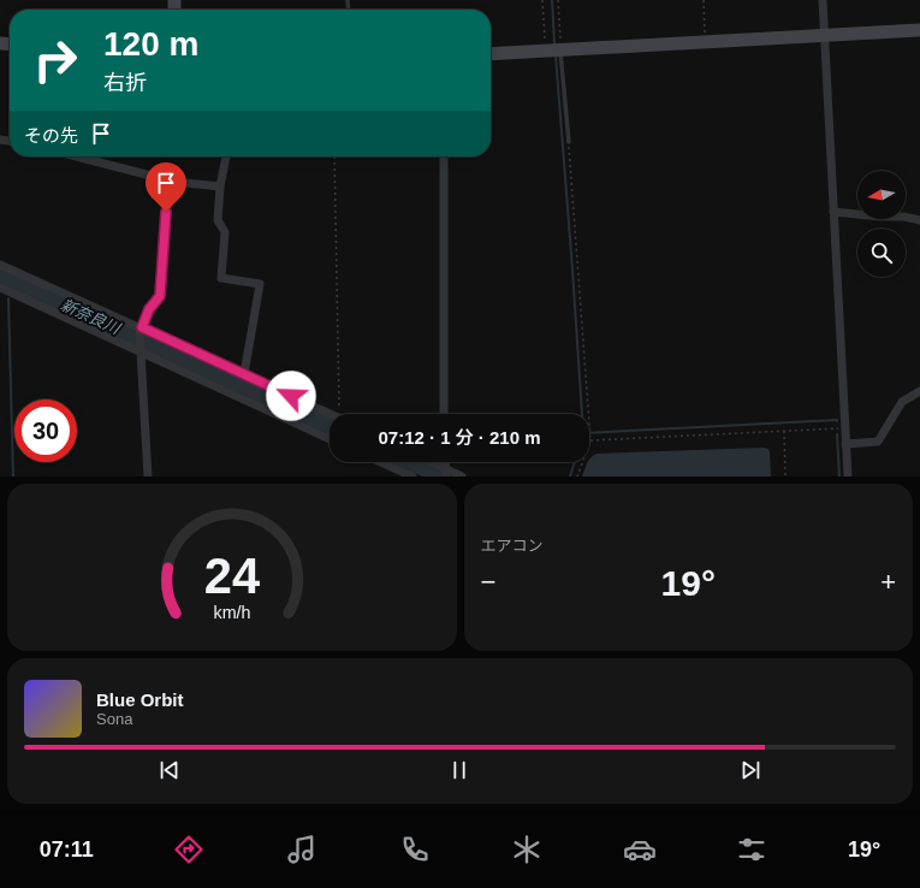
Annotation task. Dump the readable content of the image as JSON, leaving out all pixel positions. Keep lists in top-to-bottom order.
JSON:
{
  "water": ["新奈良川"],
  "north": "left",
  "page": {
    "turn": ["120 m", "右折"],
    "then": "その先",
    "limit": "30",
    "trip": "07:12 · 1 分 · 210 m",
    "tile": "エアコン",
    "heat": ["−", "19°", "+"],
    "song": ["Blue Orbit", "Sona"],
    "tabs": ["07:11", "19°"],
    "gauge": ["24", "km/h"]
  }
}
